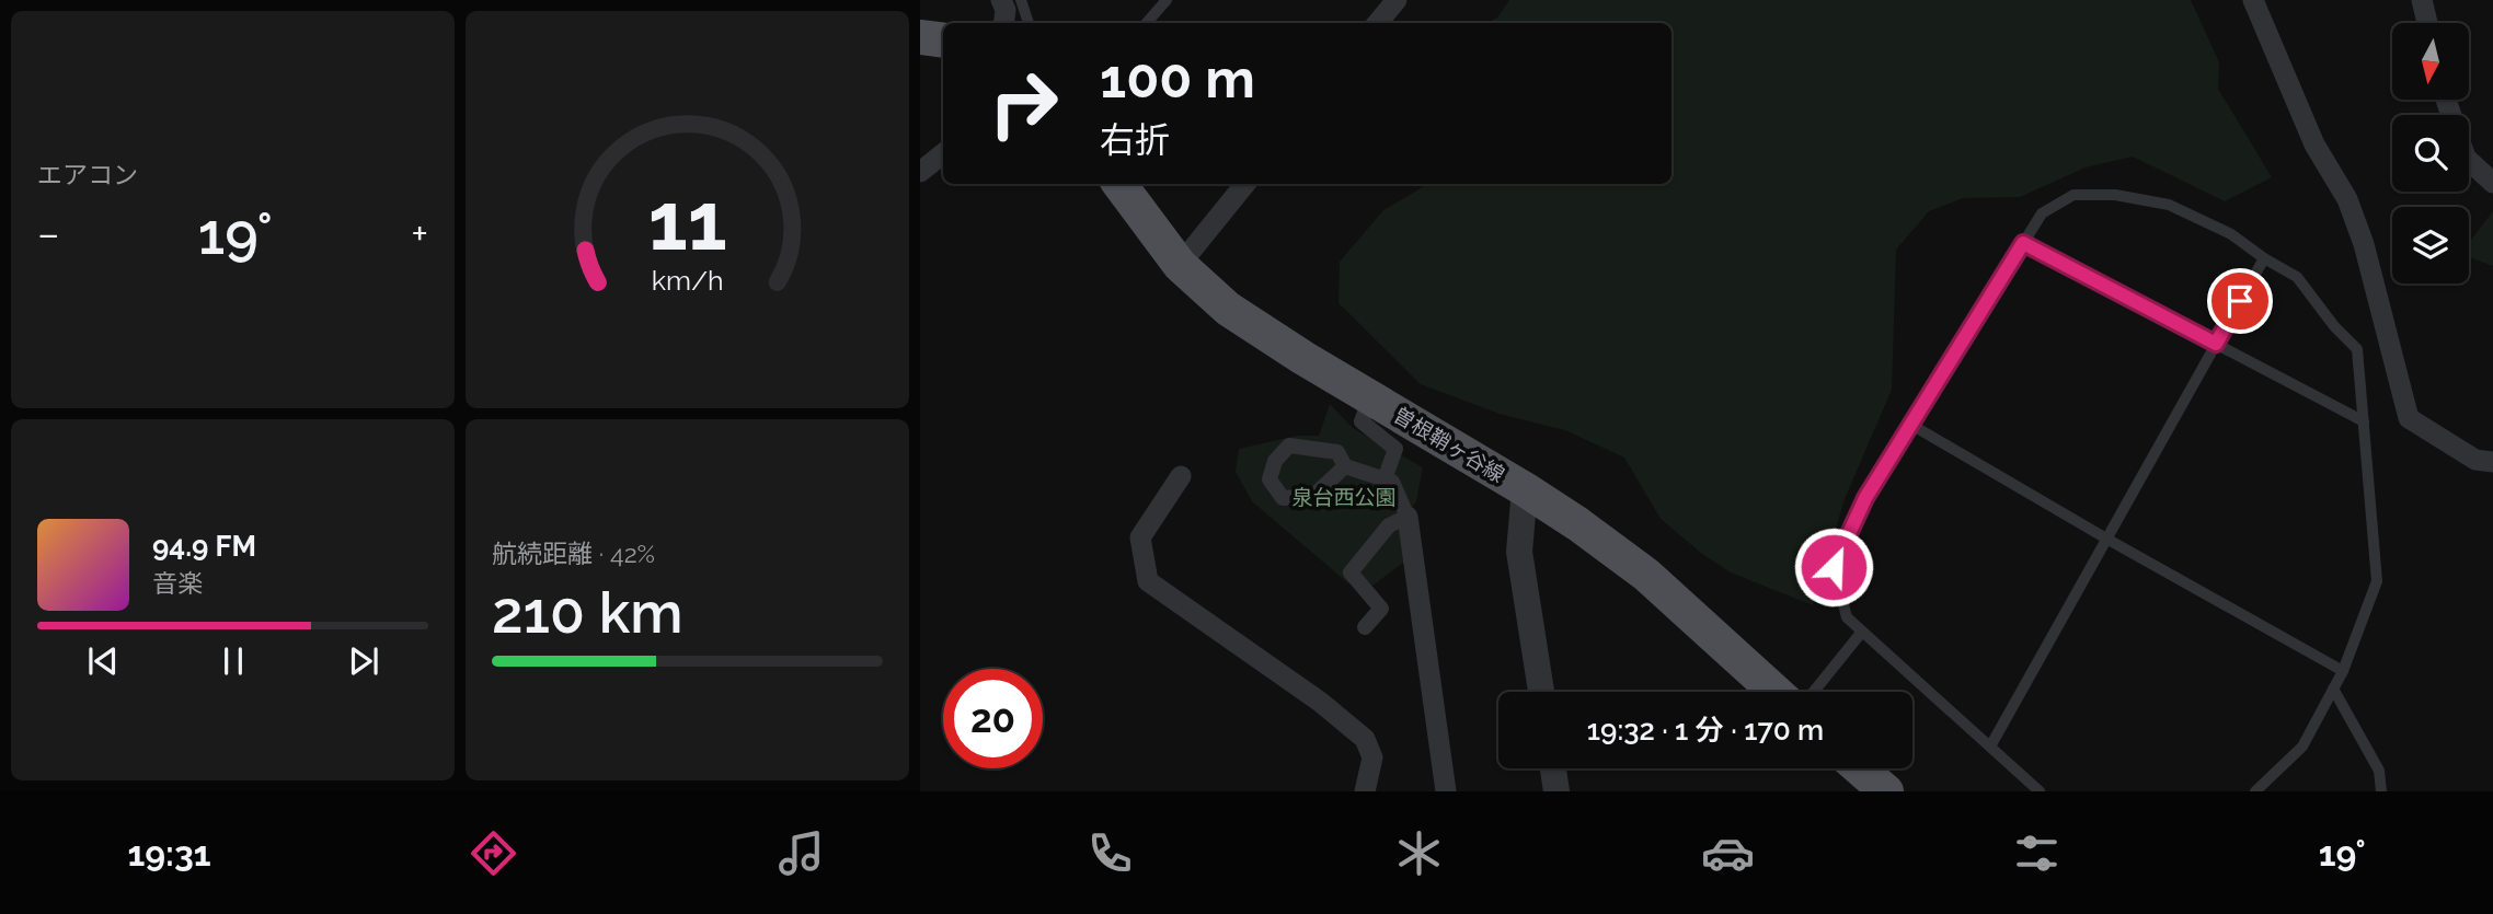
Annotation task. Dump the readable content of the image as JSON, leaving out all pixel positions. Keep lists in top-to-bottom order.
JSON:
{
  "streets": {
    "main road": ["曽根鞘ヶ谷線"]
  },
  "parks": ["泉台西公園"],
  "north": "bottom",
  "page": {
    "tile": [
      "エアコン",
      ["航続距離 · 42%", "210 km"]
    ],
    "turn": ["100 m", "右折"],
    "heat": ["−", "19°", "+"],
    "song": ["94.9 FM", "音楽"],
    "limit": "20",
    "trip": "19:32 · 1 分 · 170 m",
    "tabs": ["19:31", "19°"],
    "gauge": ["11", "km/h"]
  }
}
